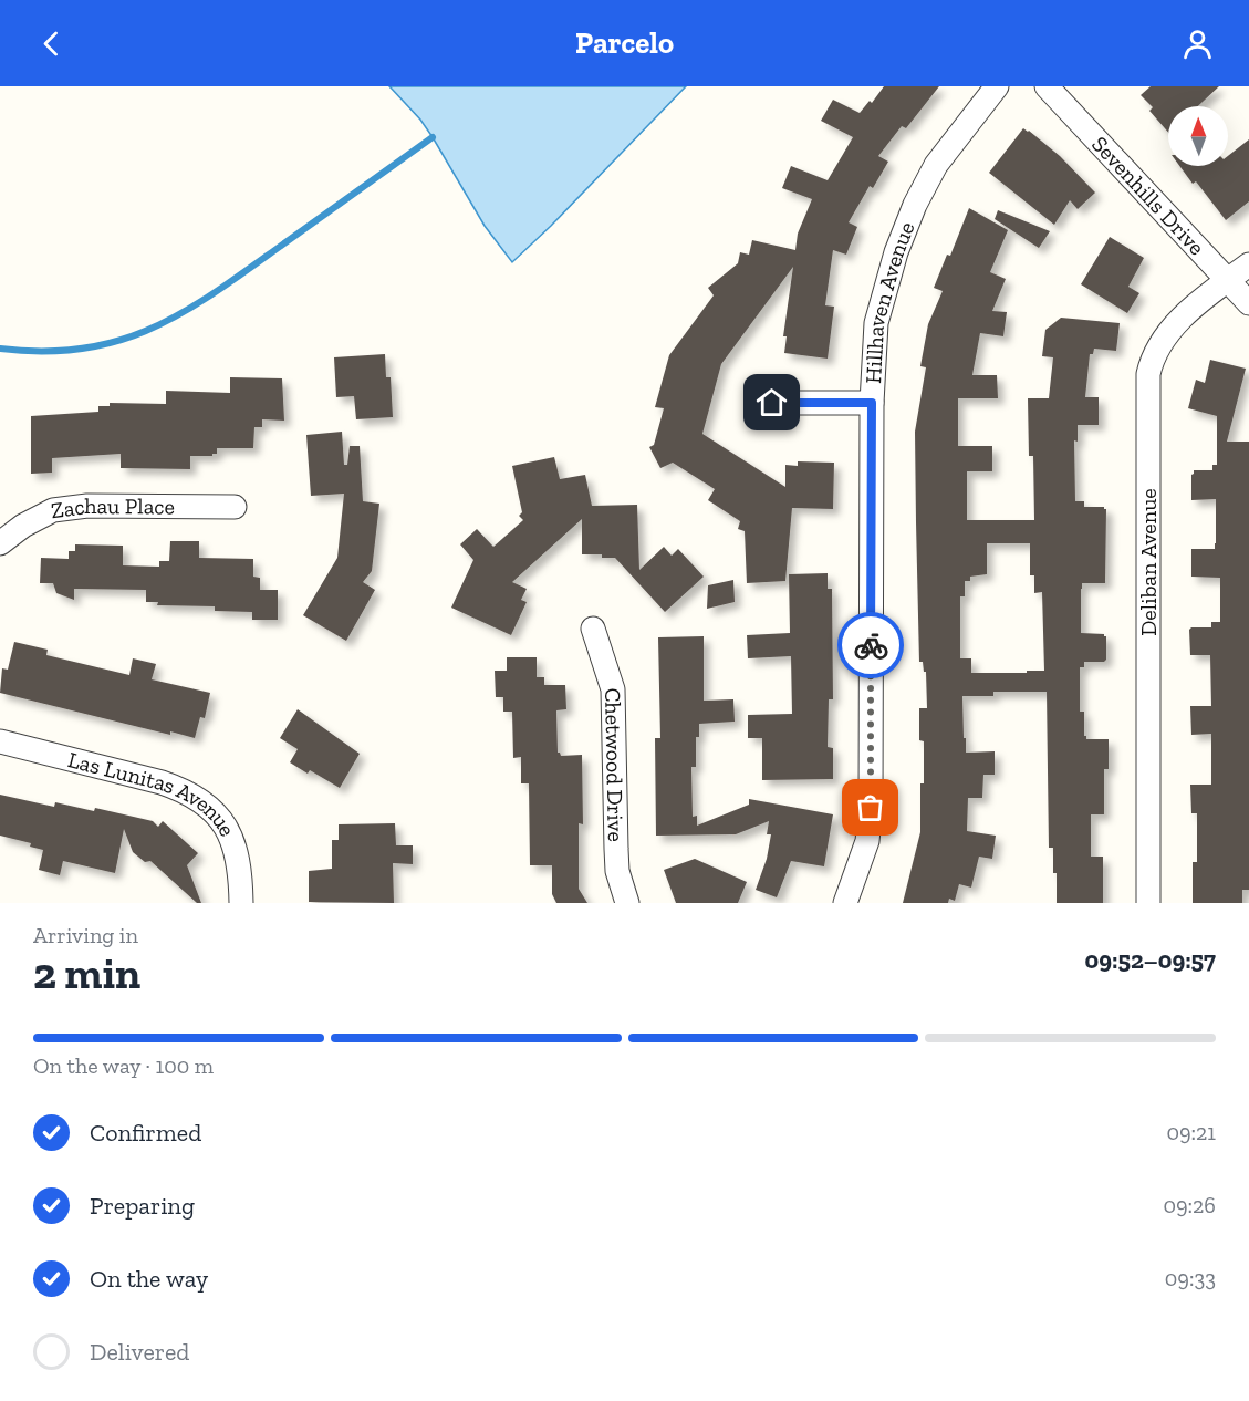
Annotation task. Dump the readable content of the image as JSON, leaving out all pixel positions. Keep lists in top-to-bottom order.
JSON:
{
  "streets": {
    "street": [
      "Sevenhills Drive",
      "Hillhaven Avenue",
      "Zachau Place",
      "Deliban Avenue",
      "Chetwood Drive",
      "Las Lunitas Avenue"
    ]
  },
  "crossings": [
    ["Sevenhills Drive", "Deliban Avenue"]
  ],
  "north": "top",
  "page": {
    "header": "Parcelo",
    "heading": ["2 min", "Arriving in", "09:52–09:57"],
    "bar": "On the way · 100 m",
    "list": [
      ["Confirmed", "09:21"],
      ["Preparing", "09:26"],
      ["On the way", "09:33"],
      "Delivered"
    ]
  }
}
